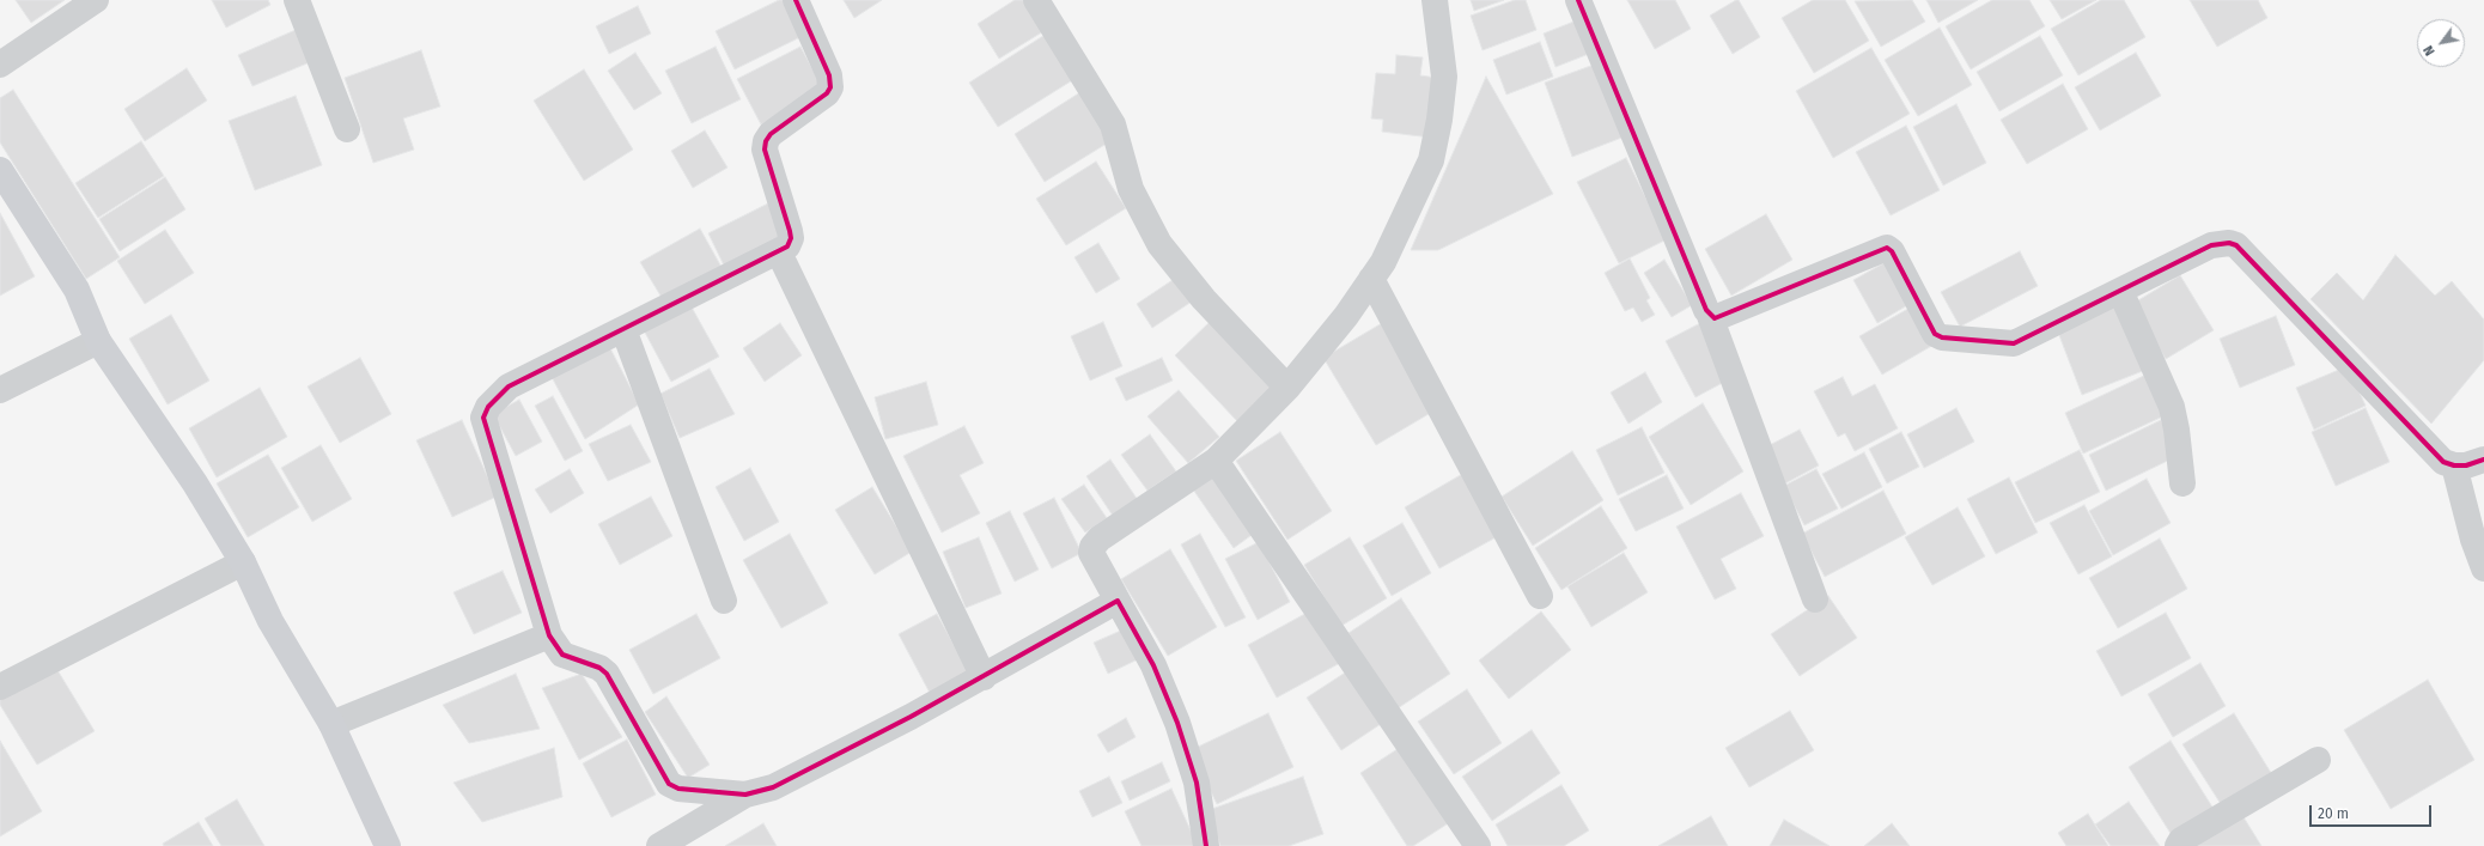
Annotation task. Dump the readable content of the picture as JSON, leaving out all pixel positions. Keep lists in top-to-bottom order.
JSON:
{
  "scale_bar": "20 m",
  "north": "bottom left"
}
